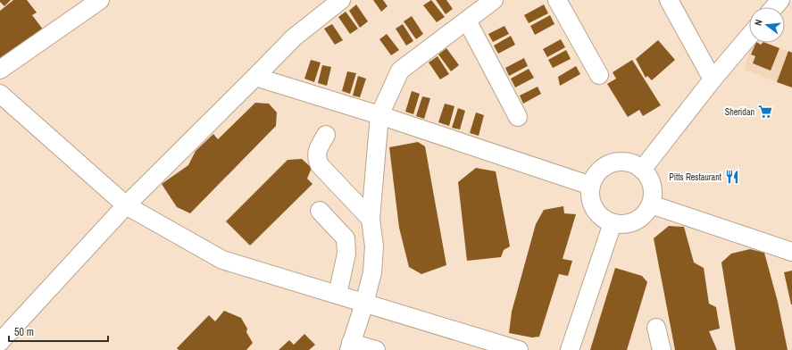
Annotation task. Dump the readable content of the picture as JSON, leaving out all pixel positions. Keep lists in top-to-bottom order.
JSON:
{
  "places": {
    "supermarket": ["Sheridan"],
    "restaurant": ["Pitts Restaurant"]
  },
  "scale_bar": "50 m",
  "north": "left"
}
